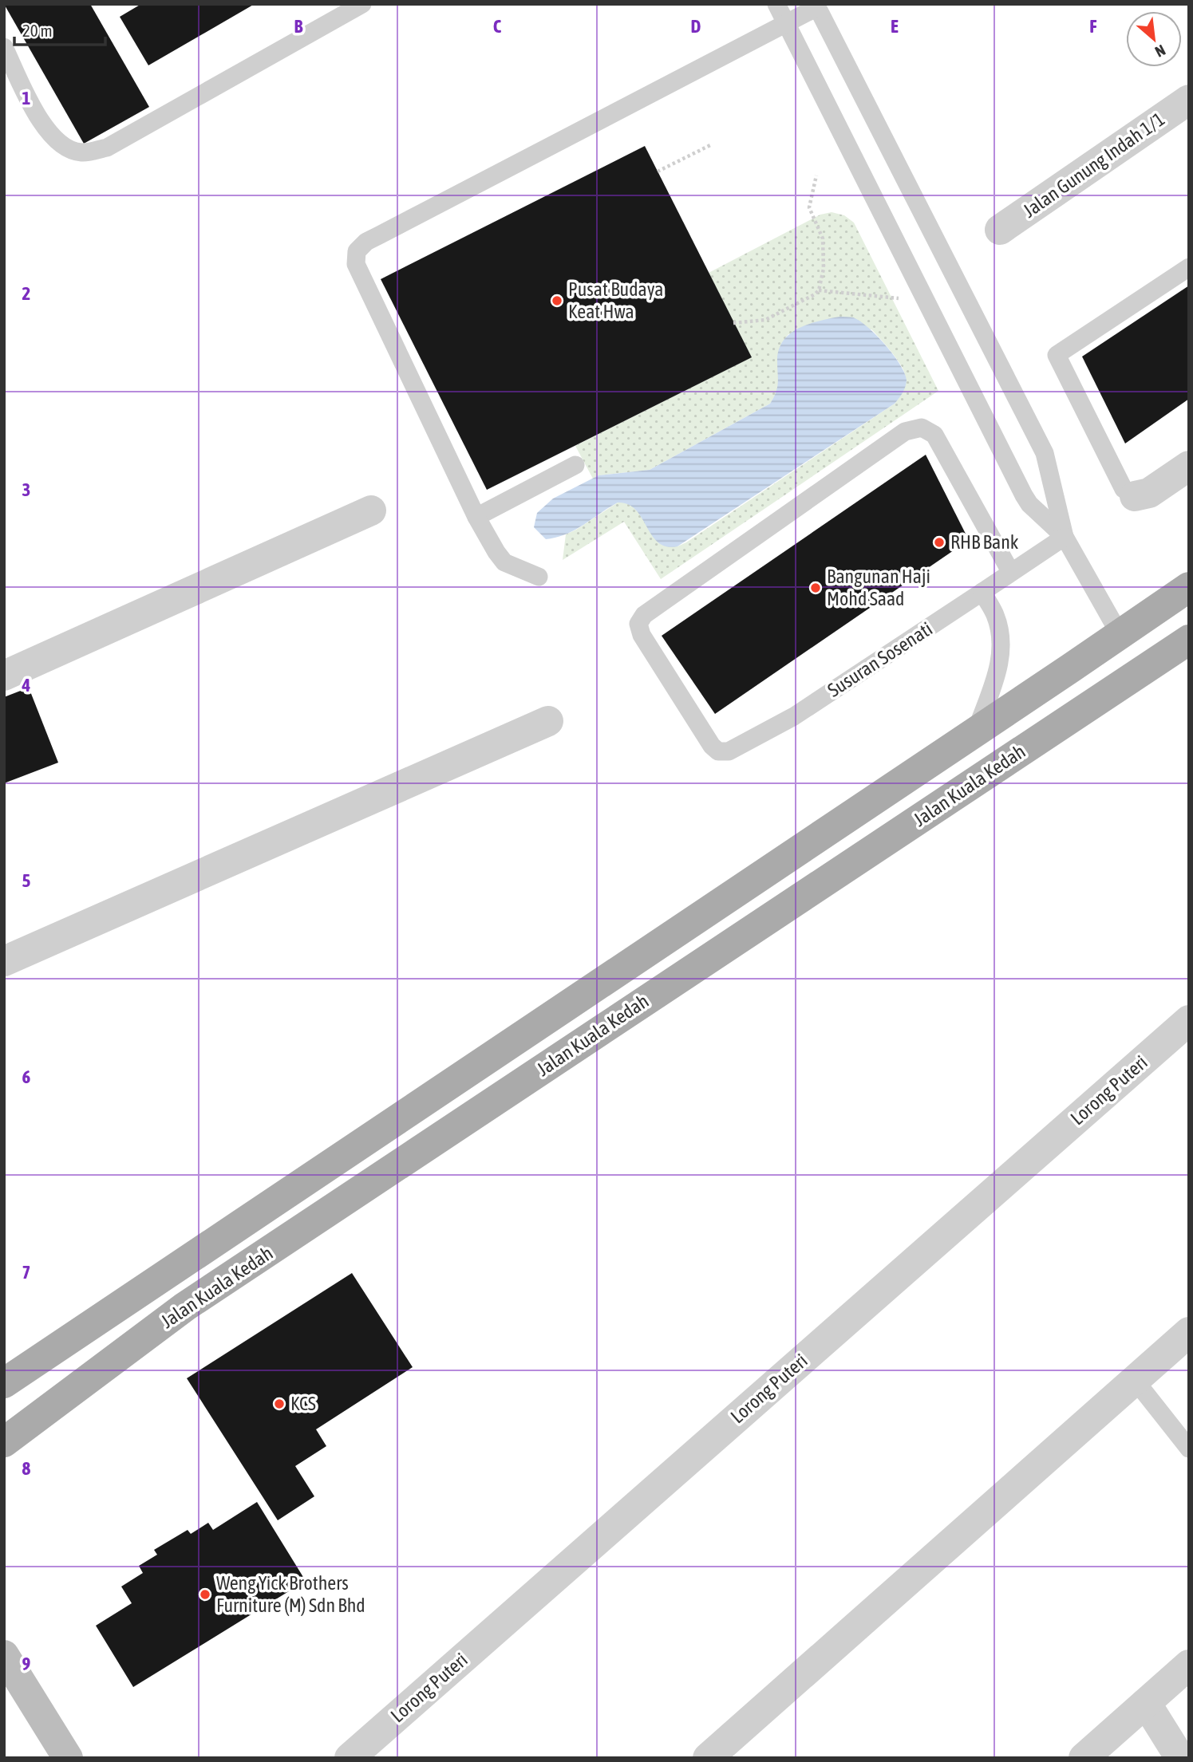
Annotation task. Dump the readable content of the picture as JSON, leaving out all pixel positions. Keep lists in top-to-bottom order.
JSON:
{
  "streets": {
    "main road": ["Jalan Kuala Kedah"],
    "street": ["Jalan Gunung Indah 1/1", "Lorong Puteri"],
    "lane": ["Susuran Sosenati"]
  },
  "places": [
    "Pusat Budaya Keat Hwa",
    "RHB Bank",
    "Bangunan Haji Mohd Saad",
    "KCS",
    "Weng Yick Brothers Furniture (M) Sdn Bhd"
  ],
  "scale_bar": "20 m",
  "north": "bottom right",
  "grid": {
    "columns": [
      "B",
      "C",
      "D",
      "E",
      "F"
    ],
    "rows": [
      "1",
      "2",
      "3",
      "4",
      "5",
      "6",
      "7",
      "8",
      "9"
    ]
  }
}
